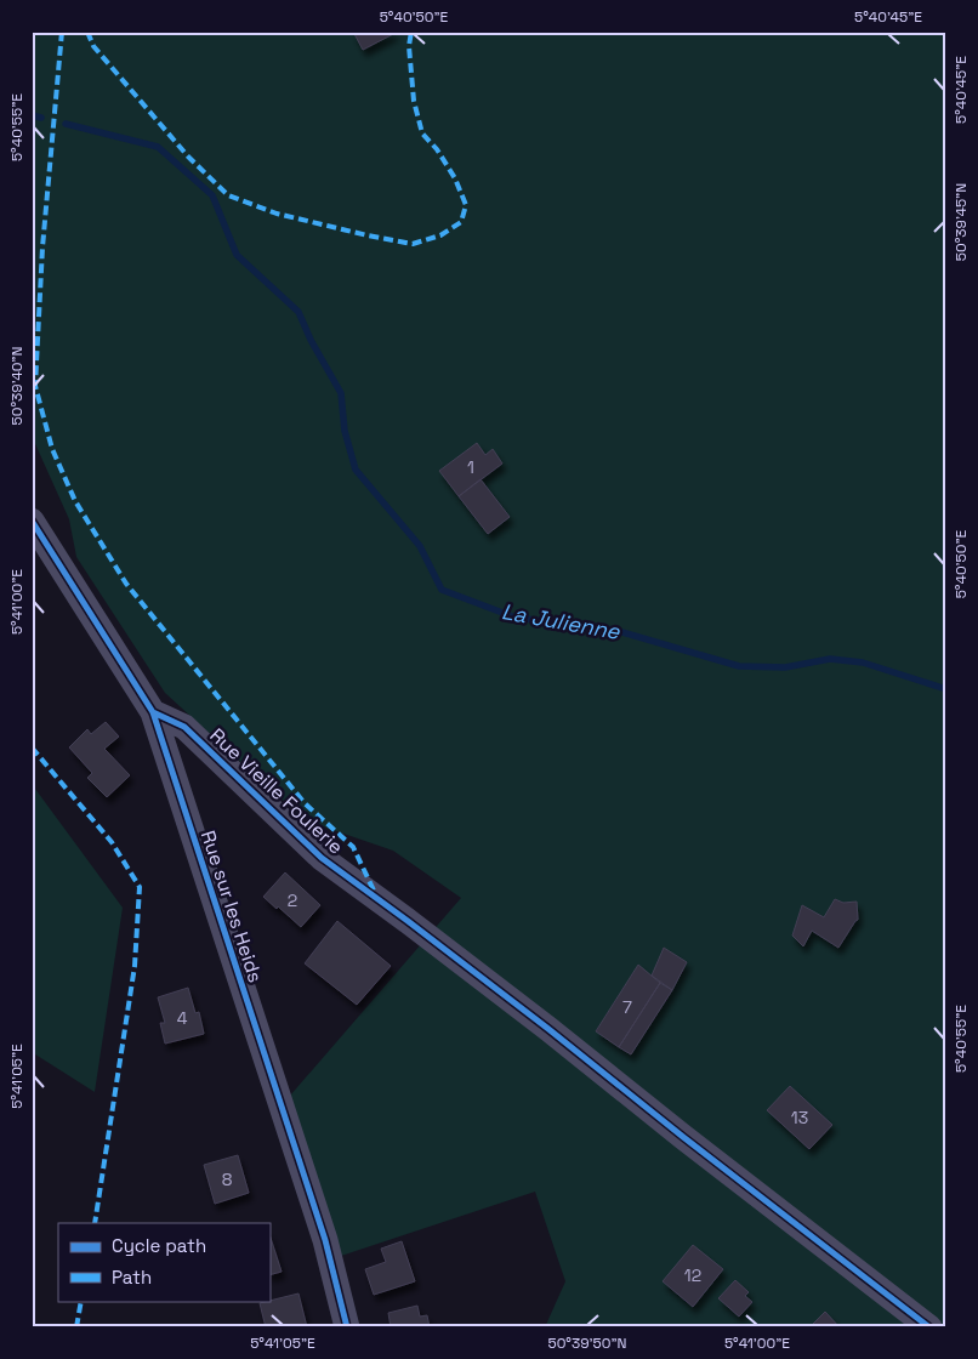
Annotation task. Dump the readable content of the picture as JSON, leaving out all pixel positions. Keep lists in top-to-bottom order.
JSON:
{
  "streets": {
    "street": ["Rue Vieille Foulerie", "Rue sur les Heids"]
  },
  "crossings": [
    ["Rue Vieille Foulerie", "Rue sur les Heids"]
  ],
  "water": ["La Julienne"],
  "house_numbers": [
    "1",
    "2",
    "7",
    "4",
    "13",
    "8",
    "12"
  ],
  "legend": ["Cycle path", "Path"],
  "coordinates": [
    "5°40'50\"E",
    "5°40'45\"E",
    "5°40'55\"E",
    "50°39'45\"N",
    "50°39'40\"N",
    "5°41'00\"E",
    "5°41'05\"E",
    "50°39'50\"N"
  ]
}
